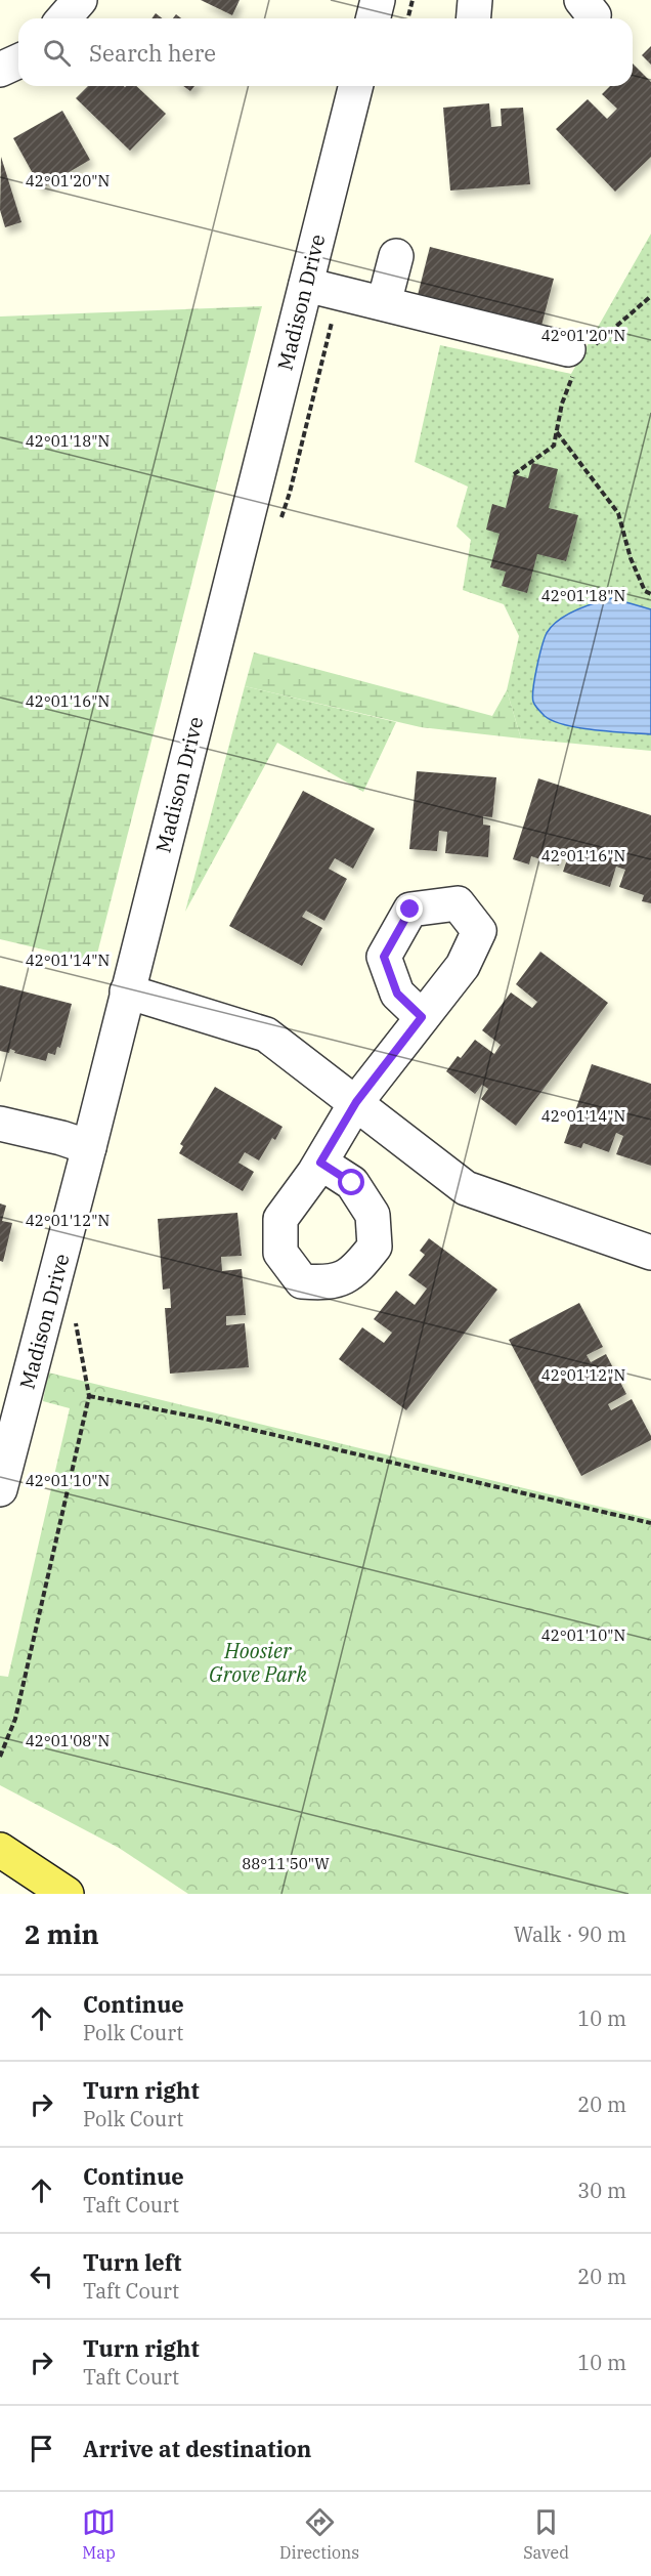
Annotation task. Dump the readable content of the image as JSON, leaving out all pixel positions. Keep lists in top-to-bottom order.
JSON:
{
  "streets": {
    "street": ["Madison Drive"]
  },
  "parks": ["Hoosier Grove Park"],
  "page": {
    "search": "Search here",
    "heading": ["2 min", "Walk · 90 m"],
    "list": [
      ["Continue", "Polk Court", "10 m"],
      ["Turn right", "Polk Court", "20 m"],
      ["Continue", "Taft Court", "30 m"],
      ["Turn left", "Taft Court", "20 m"],
      ["Turn right", "Taft Court", "10 m"],
      "Arrive at destination"
    ],
    "nav": ["Map", "Directions", "Saved"]
  },
  "coordinates": [
    "42°01'20\"N",
    "42°01'18\"N",
    "42°01'16\"N",
    "42°01'14\"N",
    "42°01'12\"N",
    "42°01'10\"N",
    "42°01'08\"N",
    "88°11'50\"W"
  ]
}
